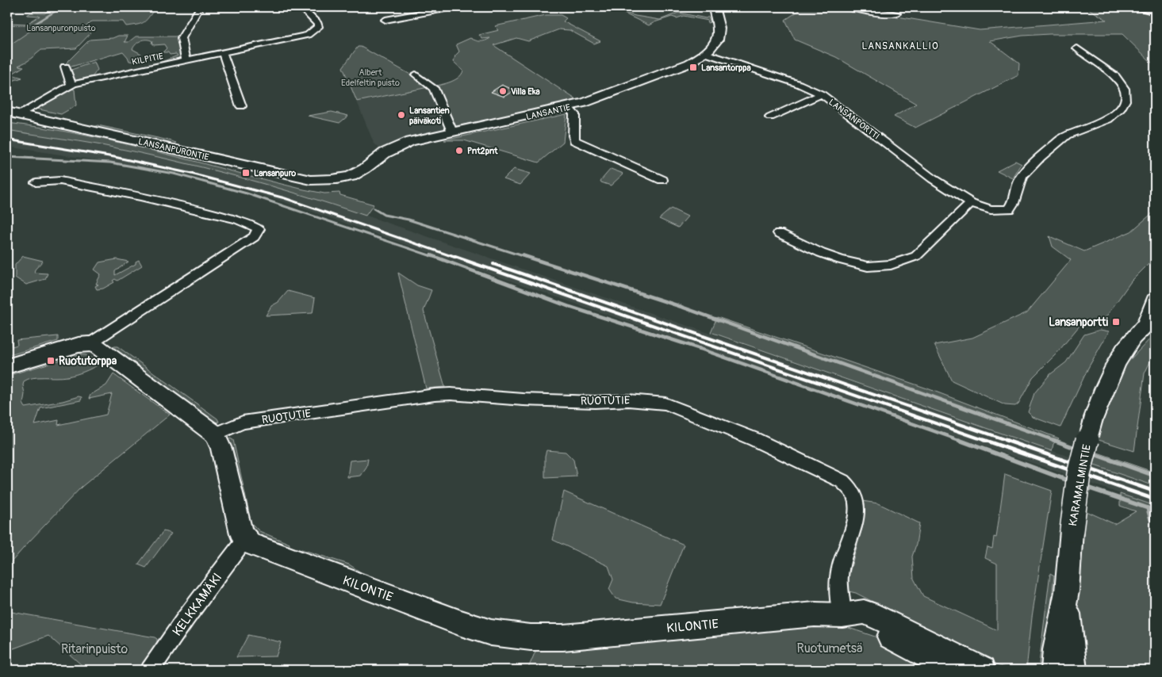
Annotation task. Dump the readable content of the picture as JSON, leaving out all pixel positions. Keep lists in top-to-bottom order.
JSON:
{
  "streets": {
    "street": [
      "KILPITIE",
      "LANSANTIE",
      "LANSANPORTTI",
      "LANSANPURONTIE",
      "RUOTUTIE",
      "KARAMALMINTIE",
      "KILONTIE",
      "KELKKAMÄKI"
    ]
  },
  "crossings": [
    ["KILPITIE", "LANSANPURONTIE"],
    ["LANSANTIE", "LANSANPORTTI"],
    ["LANSANTIE", "LANSANPURONTIE"],
    ["RUOTUTIE", "KILONTIE"],
    ["KILONTIE", "KELKKAMÄKI"]
  ],
  "districts": ["LANSANKALLIO"],
  "parks": [
    "Lansanpuronpuisto",
    "Albert Edelfeltin puisto",
    "Ruotumetsä",
    "Ritarinpuisto"
  ],
  "places": {
    "transit": [
      "Lansantorppa",
      "Lansanpuro",
      "Lansanportti",
      "Ruotutorppa"
    ],
    "other": ["Villa Eka", "Lansantien päiväkoti", "Pnt2pnt"]
  }
}
